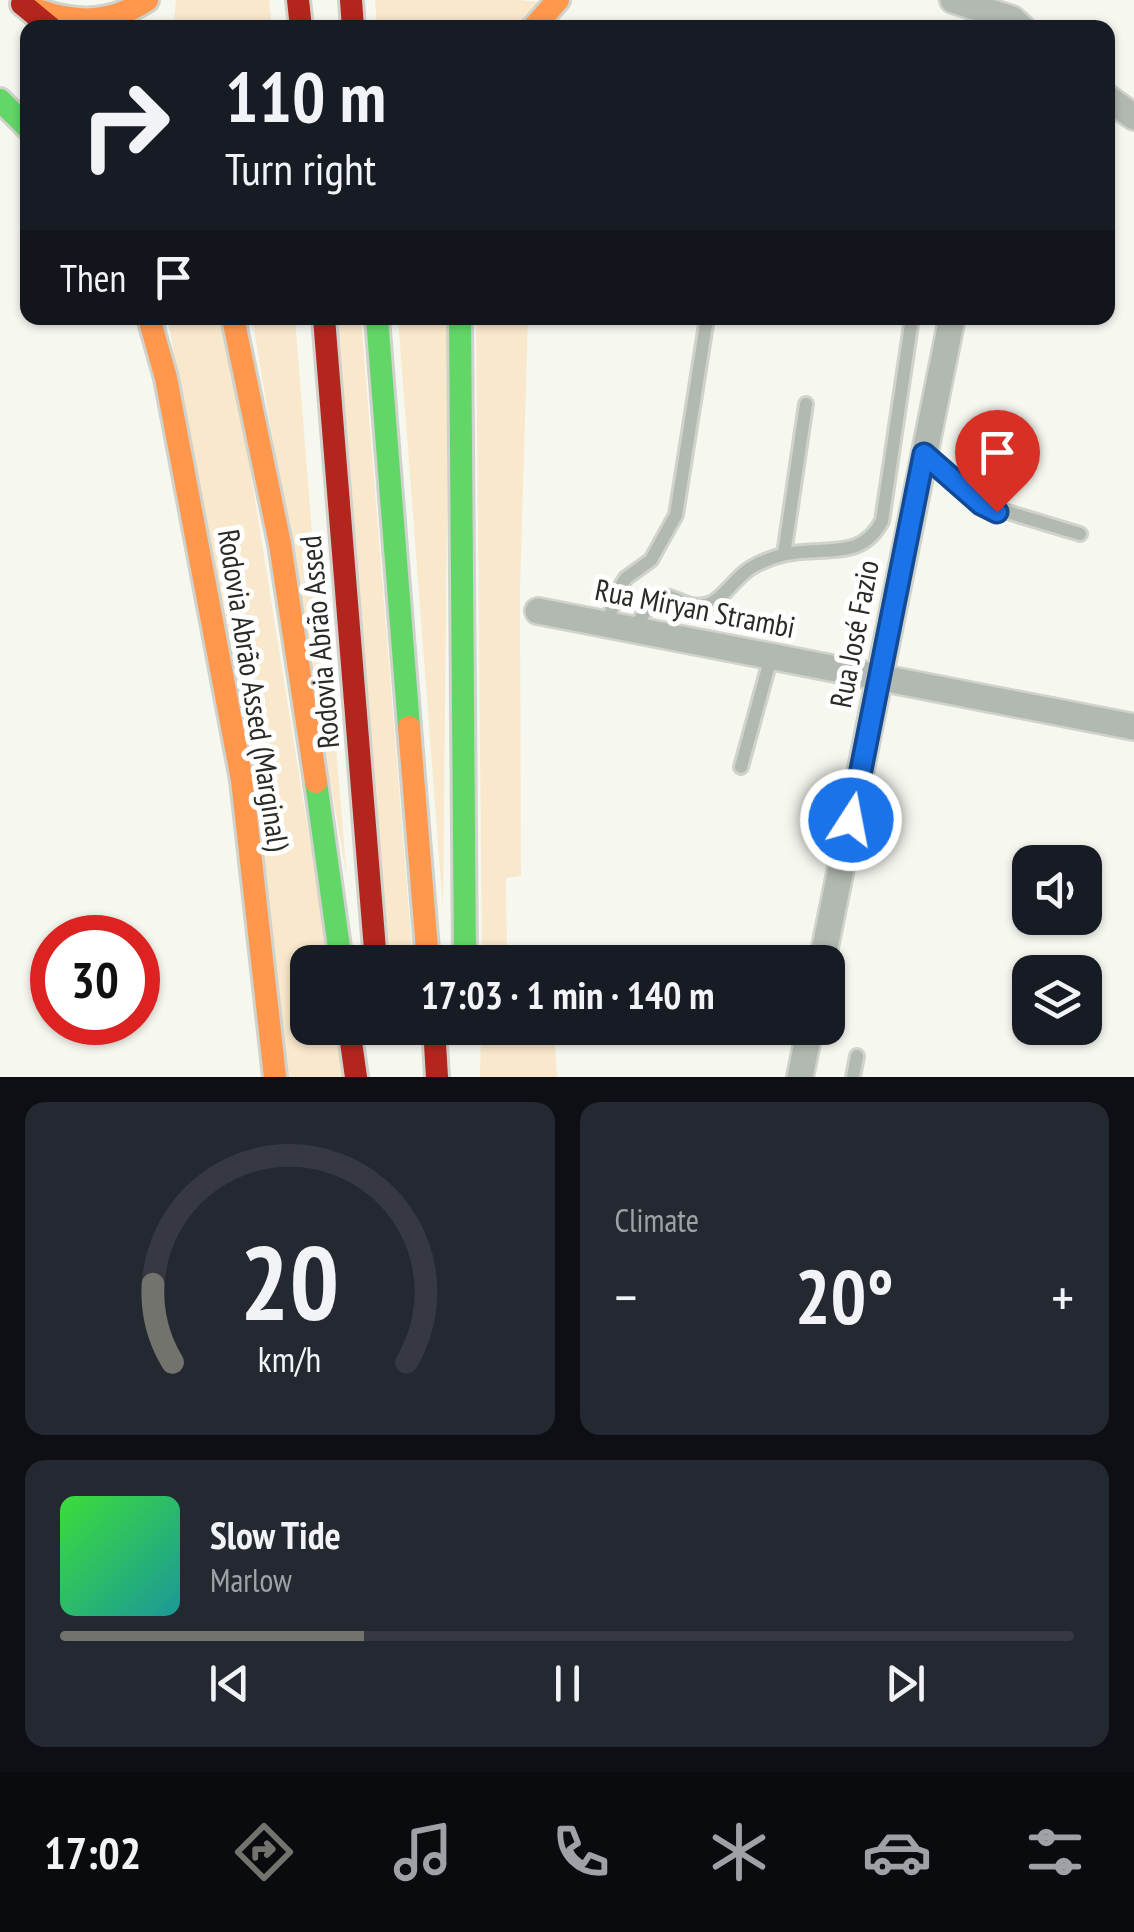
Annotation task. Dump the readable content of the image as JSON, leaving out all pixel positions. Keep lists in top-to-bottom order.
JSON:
{
  "streets": {
    "main road": ["Rodovia Abrão Assed", "Rodovia Abrão Assed (Marginal)"],
    "street": ["Rua Miryan Strambi", "Rua José Fazio"]
  },
  "crossings": [
    ["Rua Miryan Strambi", "Rua José Fazio"]
  ],
  "page": {
    "turn": ["110 m", "Turn right"],
    "then": "Then",
    "limit": "30",
    "trip": "17:03 · 1 min · 140 m",
    "tile": "Climate",
    "heat": ["−", "20°", "+"],
    "song": ["Slow Tide", "Marlow"],
    "tabs": "17:02",
    "gauge": ["20", "km/h"]
  }
}
